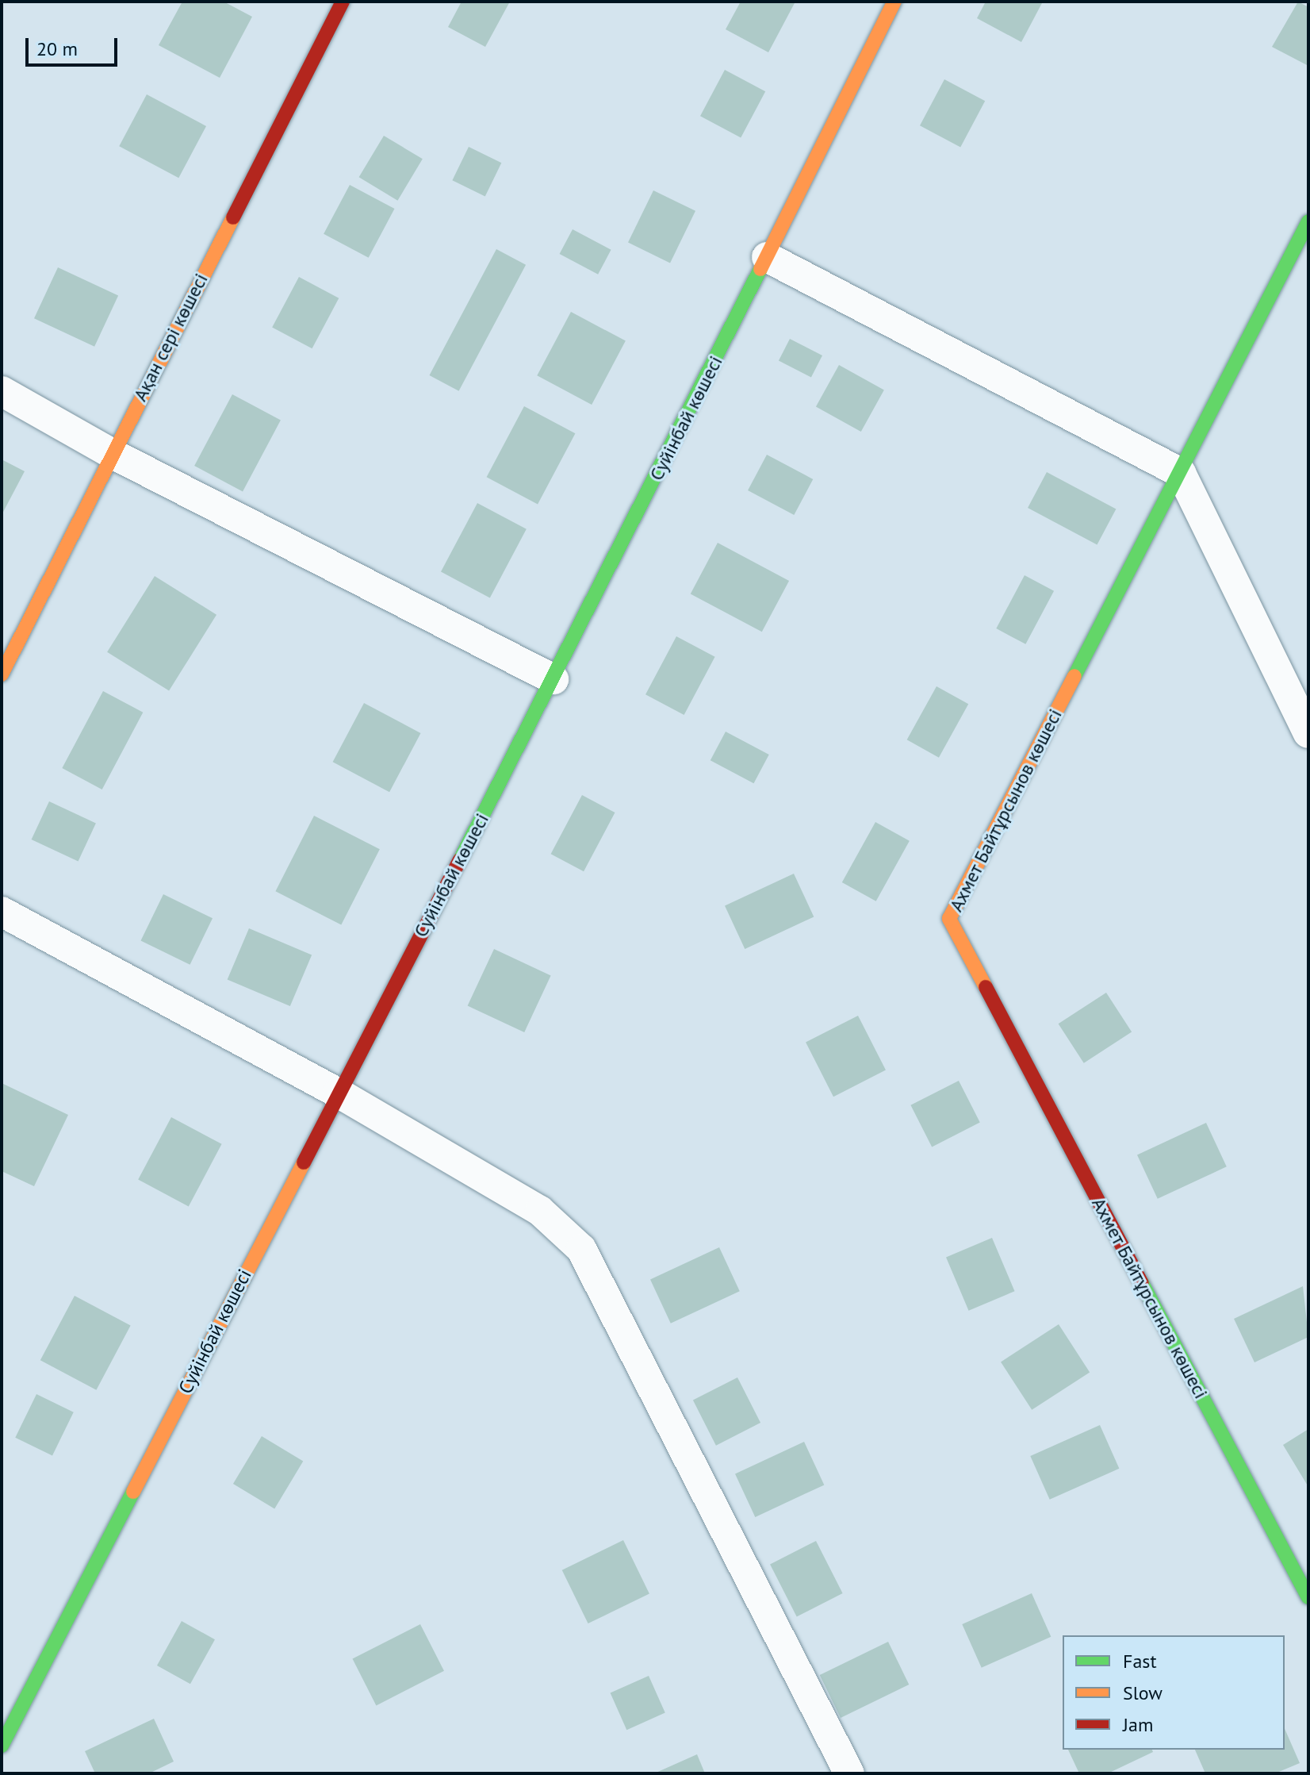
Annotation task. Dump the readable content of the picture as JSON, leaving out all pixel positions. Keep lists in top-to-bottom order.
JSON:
{
  "streets": {
    "street": ["Ақан сері көшесі", "Суйінбай көшесі", "Ахмет Байтұрсынов көшесі"]
  },
  "legend": ["Fast", "Slow", "Jam"],
  "scale_bar": "20 m"
}
